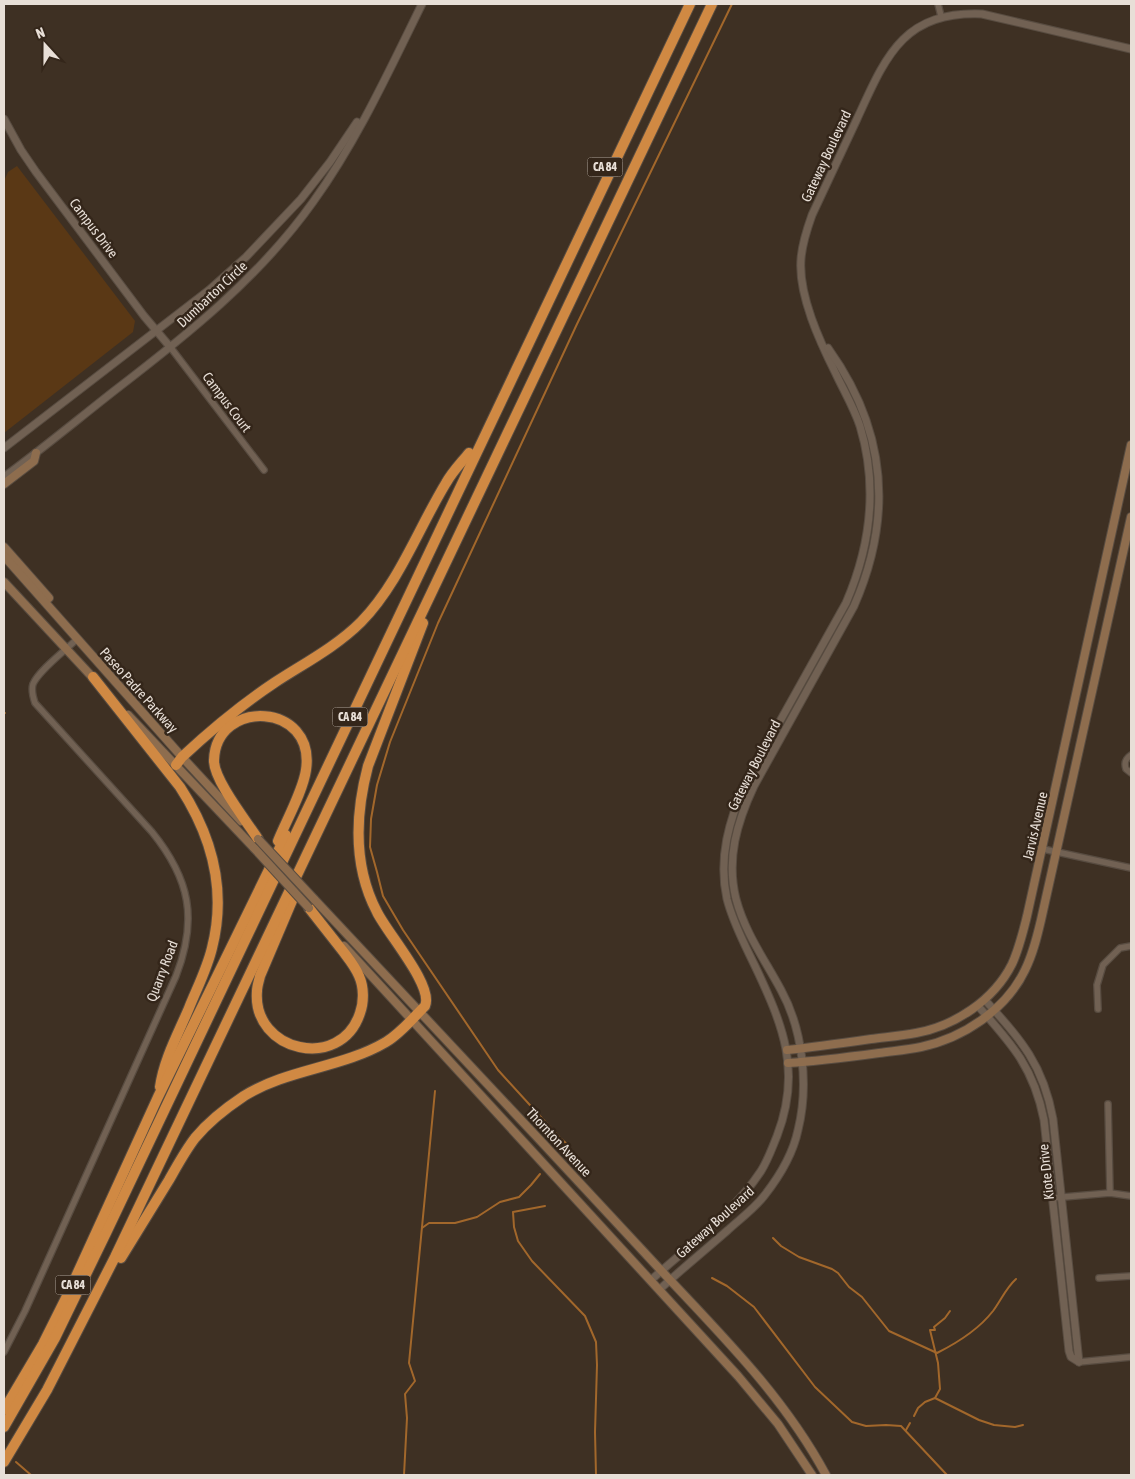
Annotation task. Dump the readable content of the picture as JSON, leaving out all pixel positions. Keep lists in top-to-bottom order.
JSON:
{
  "streets": {
    "highway": ["CA 84"],
    "main road": ["Paseo Padre Parkway", "Jarvis Avenue", "Thornton Avenue"],
    "street": [
      "Gateway Boulevard",
      "Campus Drive",
      "Dumbarton Circle",
      "Campus Court",
      "Quarry Road",
      "Kiote Drive"
    ]
  },
  "crossings": [
    ["Gateway Boulevard", "Jarvis Avenue"],
    ["Gateway Boulevard", "Thornton Avenue"],
    ["Campus Drive", "Dumbarton Circle"],
    ["Campus Drive", "Campus Court"],
    ["Dumbarton Circle", "Campus Court"],
    ["Paseo Padre Parkway", "Quarry Road"],
    ["Paseo Padre Parkway", "Thornton Avenue"],
    ["Jarvis Avenue", "Kiote Drive"]
  ],
  "north": "top"
}
